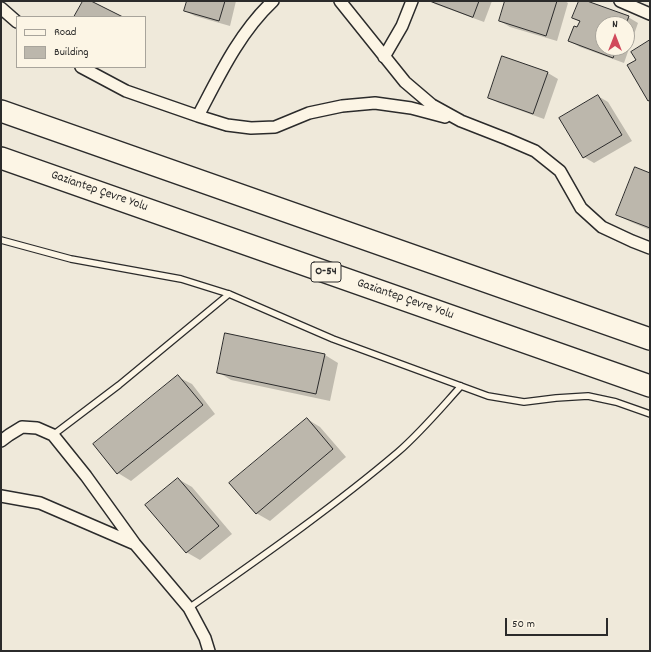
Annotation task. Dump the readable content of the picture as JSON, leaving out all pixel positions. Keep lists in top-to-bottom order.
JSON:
{
  "streets": {
    "highway": ["Gaziantep Çevre Yolu", "O-54"]
  },
  "legend": ["Road", "Building"],
  "scale_bar": "50 m",
  "north": "top"
}
